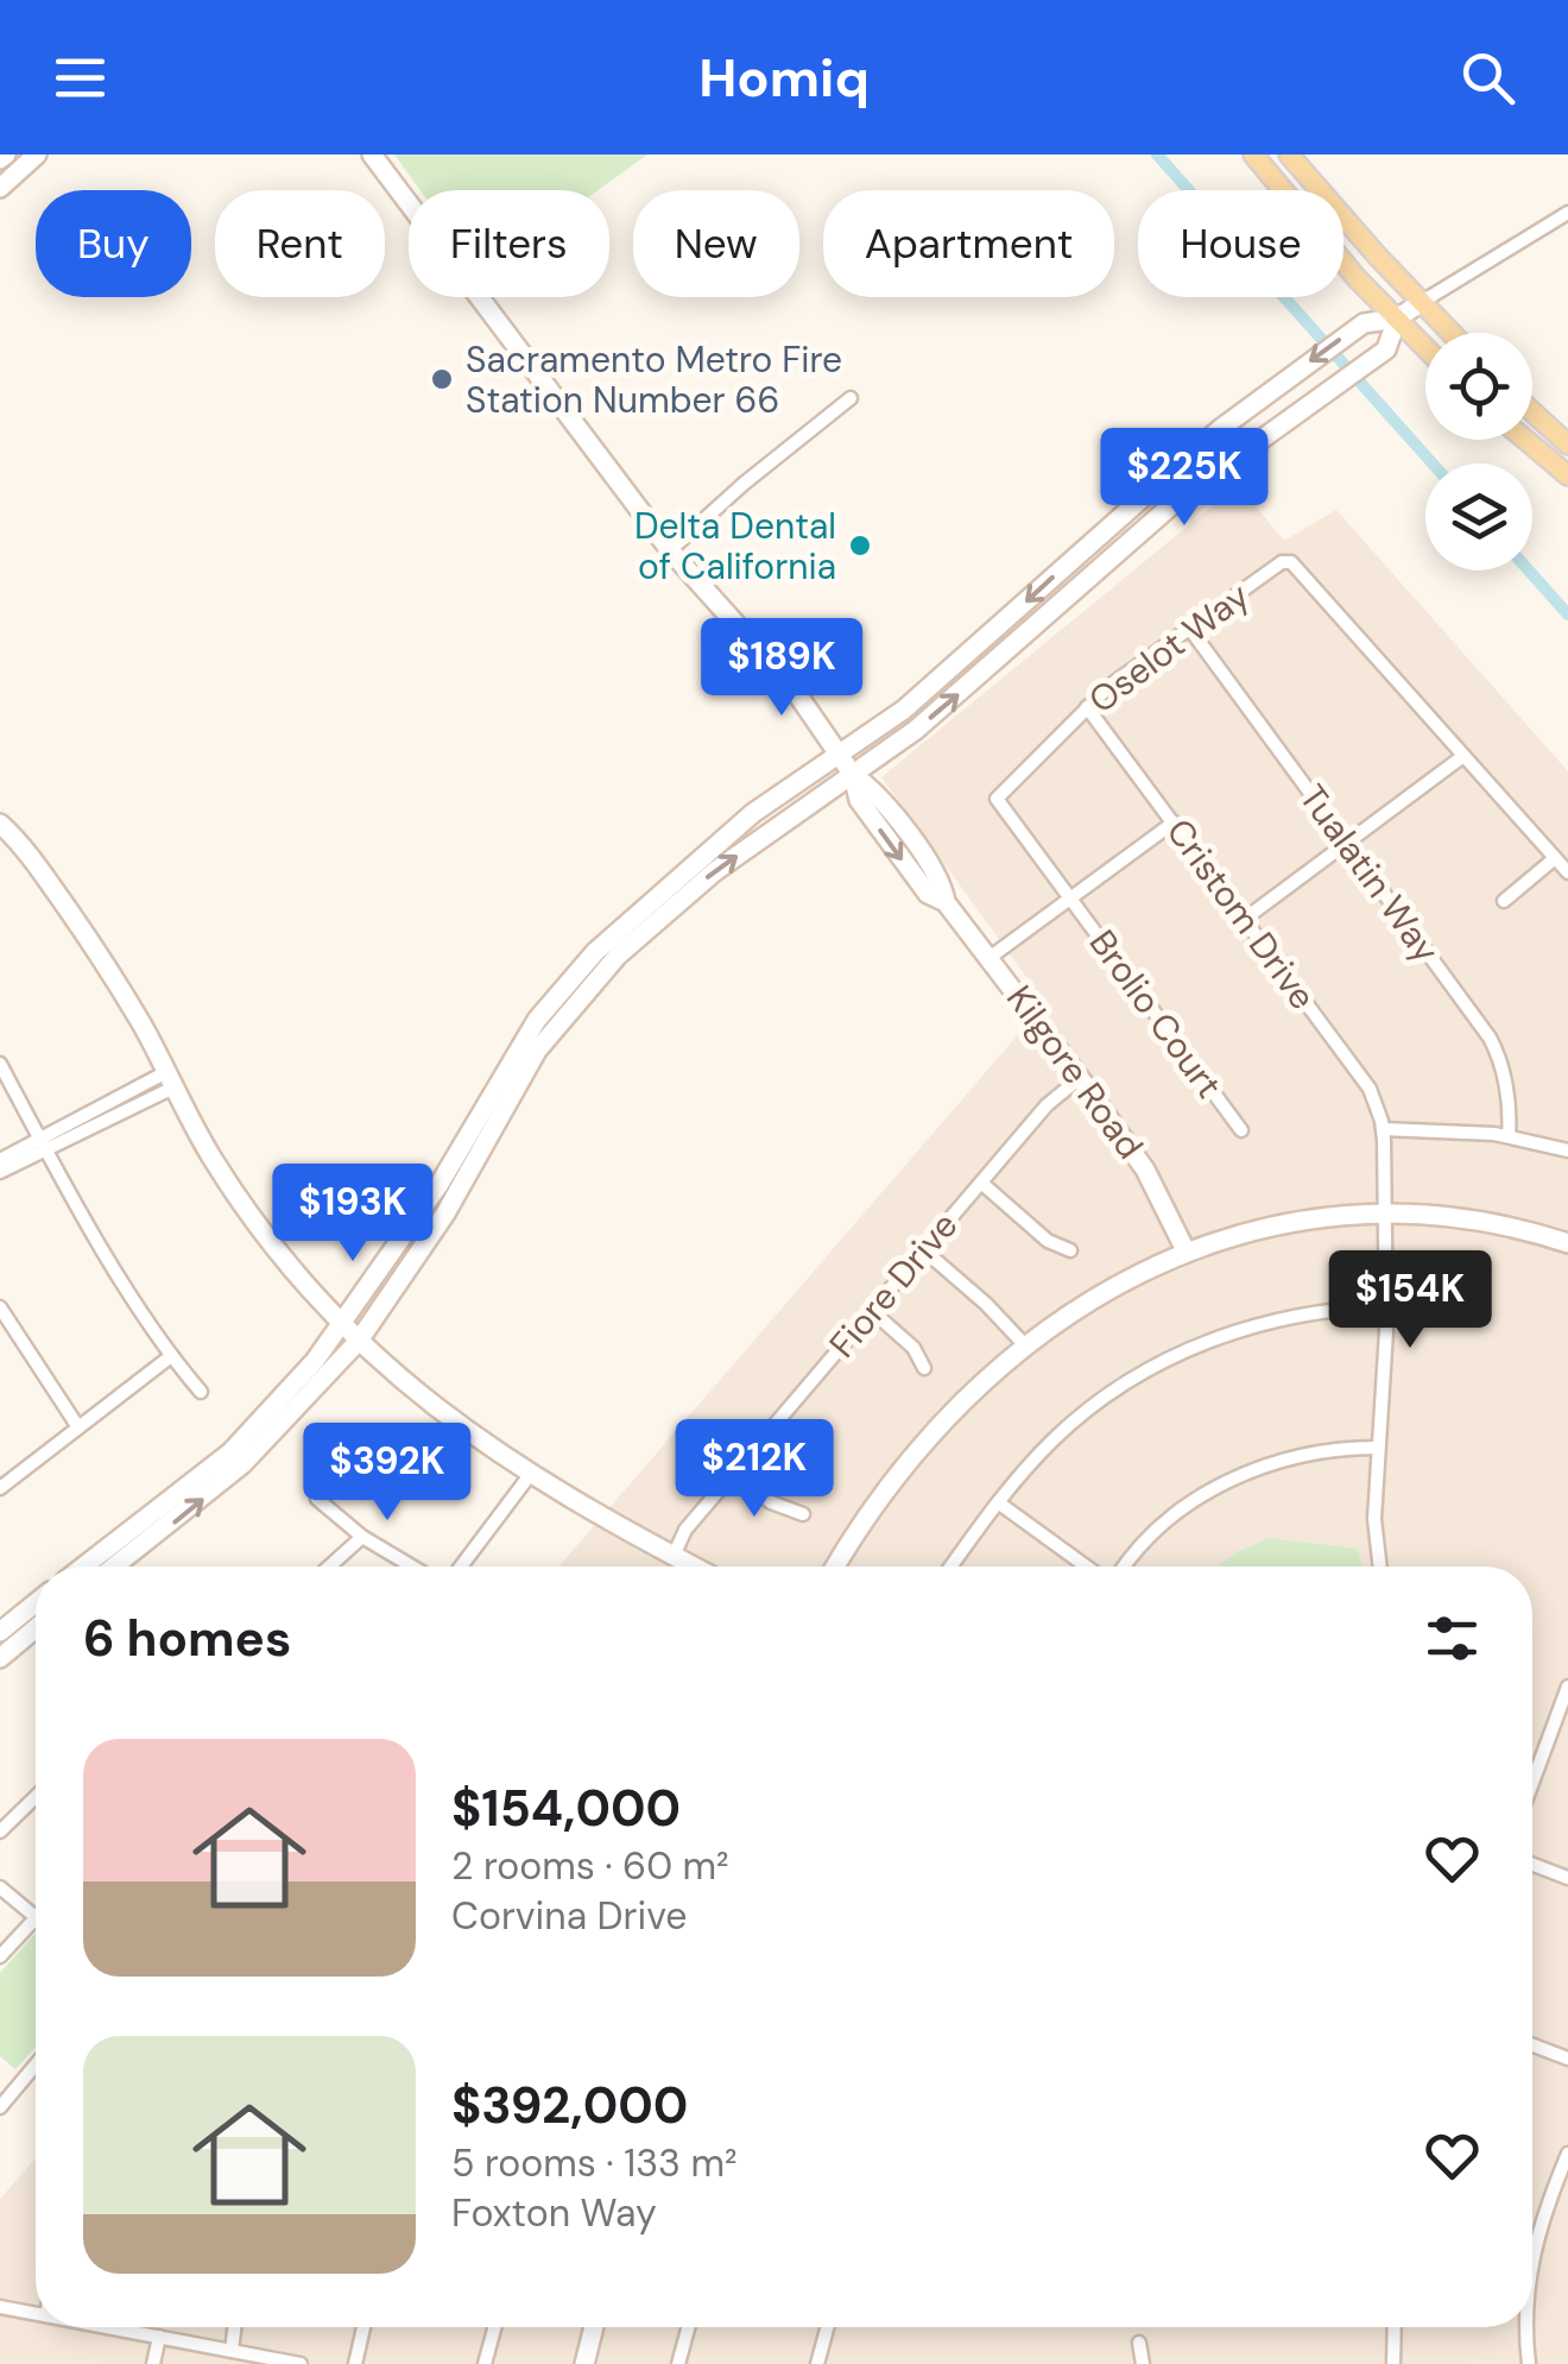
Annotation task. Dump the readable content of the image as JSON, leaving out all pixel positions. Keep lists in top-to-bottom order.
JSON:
{
  "streets": {
    "main road": ["Kilgore Road"],
    "street": [
      "Oselot Way",
      "Tualatin Way",
      "Cristom Drive",
      "Brolio Court",
      "Fiore Drive"
    ]
  },
  "crossings": [
    ["Oselot Way", "Tualatin Way"],
    ["Oselot Way", "Cristom Drive"],
    ["Oselot Way", "Brolio Court"],
    ["Kilgore Road", "Fiore Drive"]
  ],
  "places": ["Sacramento Metro Fire Station Number 66", "Delta Dental of California"],
  "page": {
    "header": "Homiq",
    "chip": [
      "Buy",
      "Rent",
      "Filters",
      "New",
      "Apartment",
      "House"
    ],
    "price": [
      "$225K",
      "$189K",
      "$193K",
      "$154K",
      "$212K",
      "$392K"
    ],
    "heading": "6 homes",
    "list": [
      {
        "name": "$154,000",
        "note": "2 rooms · 60 m² · Corvina Drive"
      },
      {
        "name": "$392,000",
        "note": "5 rooms · 133 m² · Foxton Way"
      }
    ]
  }
}
